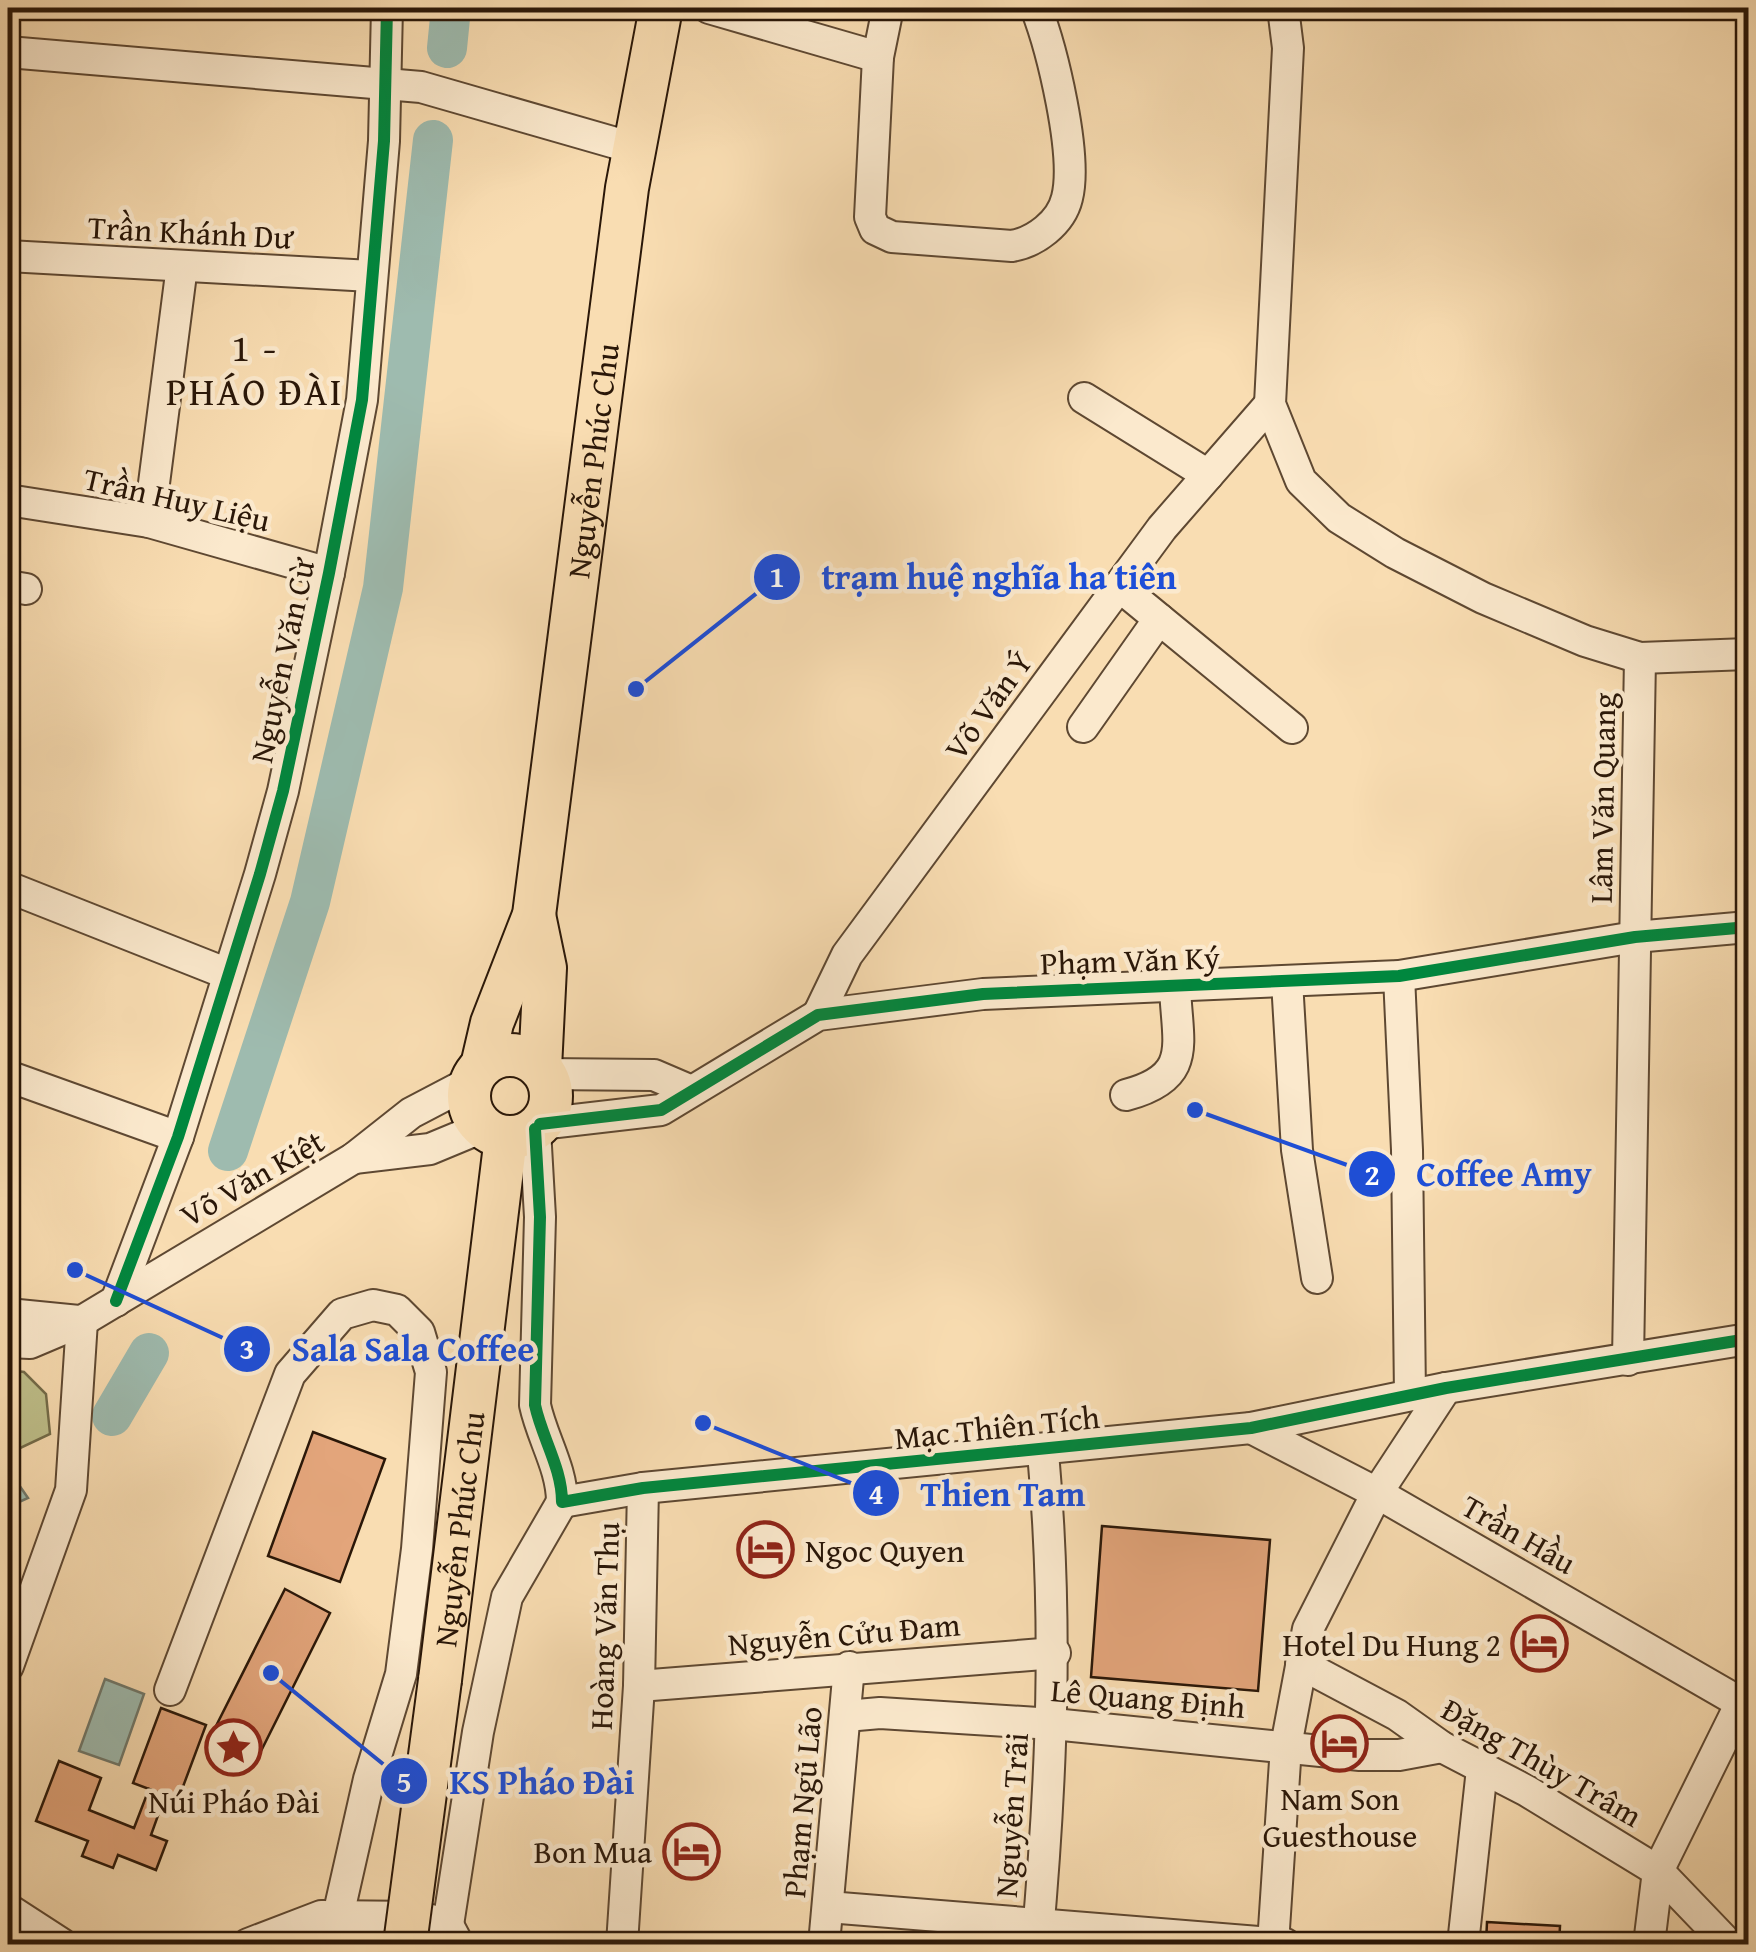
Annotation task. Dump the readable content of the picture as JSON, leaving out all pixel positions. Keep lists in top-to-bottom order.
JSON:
{
  "streets": {
    "highway": ["Nguyễn Phúc Chu"],
    "street": [
      "Trần Khánh Dư",
      "Trần Huy Liệu",
      "Nguyễn Văn Cừ",
      "Võ Văn Ý",
      "Lâm Văn Quang",
      "Phạm Văn Ký",
      "Võ Văn Kiệt",
      "Mạc Thiên Tích",
      "Trần Hầu",
      "Hoàng Văn Thụ",
      "Nguyễn Cửu Đam",
      "Lê Quang Định",
      "Đặng Thùy Trâm",
      "Phạm Ngũ Lão",
      "Nguyễn Trãi"
    ]
  },
  "crossings": [
    ["Trần Khánh Dư", "Nguyễn Văn Cừ"],
    ["Nguyễn Phúc Chu", "Phạm Văn Ký"],
    ["Nguyễn Phúc Chu", "Võ Văn Kiệt"],
    ["Trần Huy Liệu", "Nguyễn Văn Cừ"],
    ["Nguyễn Văn Cừ", "Võ Văn Kiệt"],
    ["Võ Văn Ý", "Phạm Văn Ký"],
    ["Lâm Văn Quang", "Phạm Văn Ký"],
    ["Lâm Văn Quang", "Mạc Thiên Tích"],
    ["Phạm Văn Ký", "Võ Văn Kiệt"],
    ["Mạc Thiên Tích", "Trần Hầu"],
    ["Mạc Thiên Tích", "Hoàng Văn Thụ"],
    ["Mạc Thiên Tích", "Nguyễn Trãi"],
    ["Hoàng Văn Thụ", "Nguyễn Cửu Đam"],
    ["Nguyễn Cửu Đam", "Phạm Ngũ Lão"],
    ["Nguyễn Cửu Đam", "Nguyễn Trãi"],
    ["Lê Quang Định", "Đặng Thùy Trâm"],
    ["Lê Quang Định", "Phạm Ngũ Lão"],
    ["Lê Quang Định", "Nguyễn Trãi"]
  ],
  "districts": ["1 - PHÁO ĐÀI"],
  "places": {
    "other": [
      "trạm huệ nghĩa ha tiên",
      "Coffee Amy",
      "Sala Sala Coffee",
      "Thien Tam",
      "KS Pháo Đài"
    ],
    "hotel": [
      "Ngoc Quyen",
      "Hotel Du Hung 2",
      "Nam Son Guesthouse",
      "Bon Mua"
    ],
    "place": ["Núi Pháo Đài"]
  }
}
